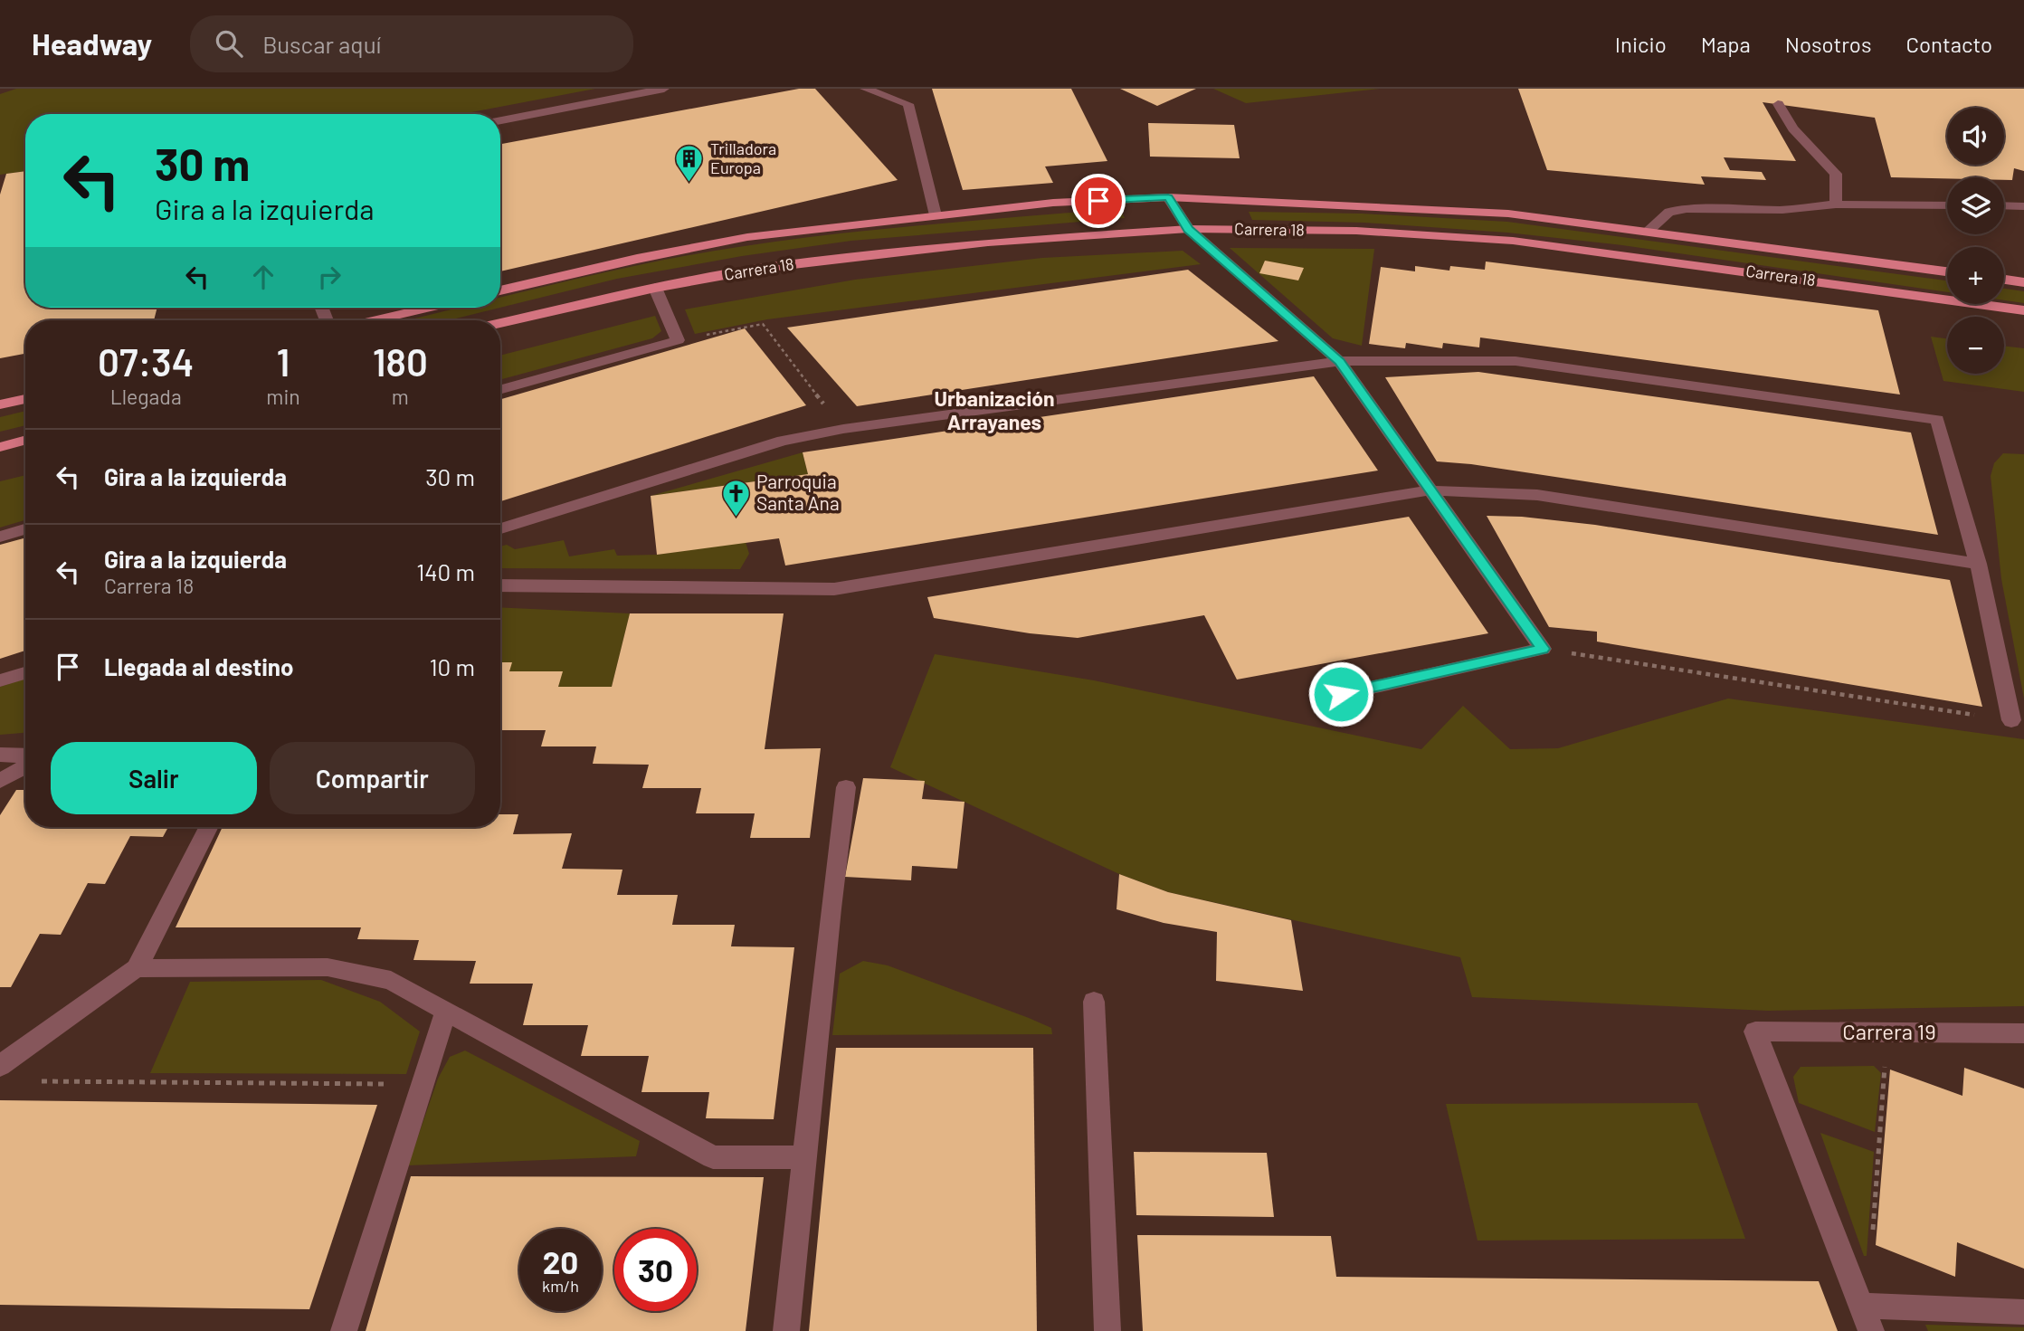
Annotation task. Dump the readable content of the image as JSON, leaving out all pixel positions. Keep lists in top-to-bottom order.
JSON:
{
  "streets": {
    "main road": ["Carrera 18"],
    "street": ["Carrera 19"]
  },
  "districts": ["Urbanización Arrayanes"],
  "places": {
    "building": ["Trilladora Europa"],
    "church": ["Parroquia Santa Ana"]
  },
  "page": {
    "header": "Headway",
    "search": "Buscar aquí",
    "nav": [
      "Inicio",
      "Mapa",
      "Nosotros",
      "Contacto"
    ],
    "map_buttons": ["+", "−"],
    "turn": ["30 m", "Gira a la izquierda"],
    "eta": [
      "07:34",
      "Llegada",
      "1",
      "min",
      "180",
      "m"
    ],
    "list": [
      {
        "name": "Gira a la izquierda",
        "value": "30 m"
      },
      {
        "name": "Gira a la izquierda",
        "note": "Carrera 18",
        "value": "140 m"
      },
      {
        "name": "Llegada al destino",
        "value": "10 m"
      }
    ],
    "buttons": ["Salir", "Compartir"],
    "speed": "20 km/h",
    "limit": "30"
  }
}
